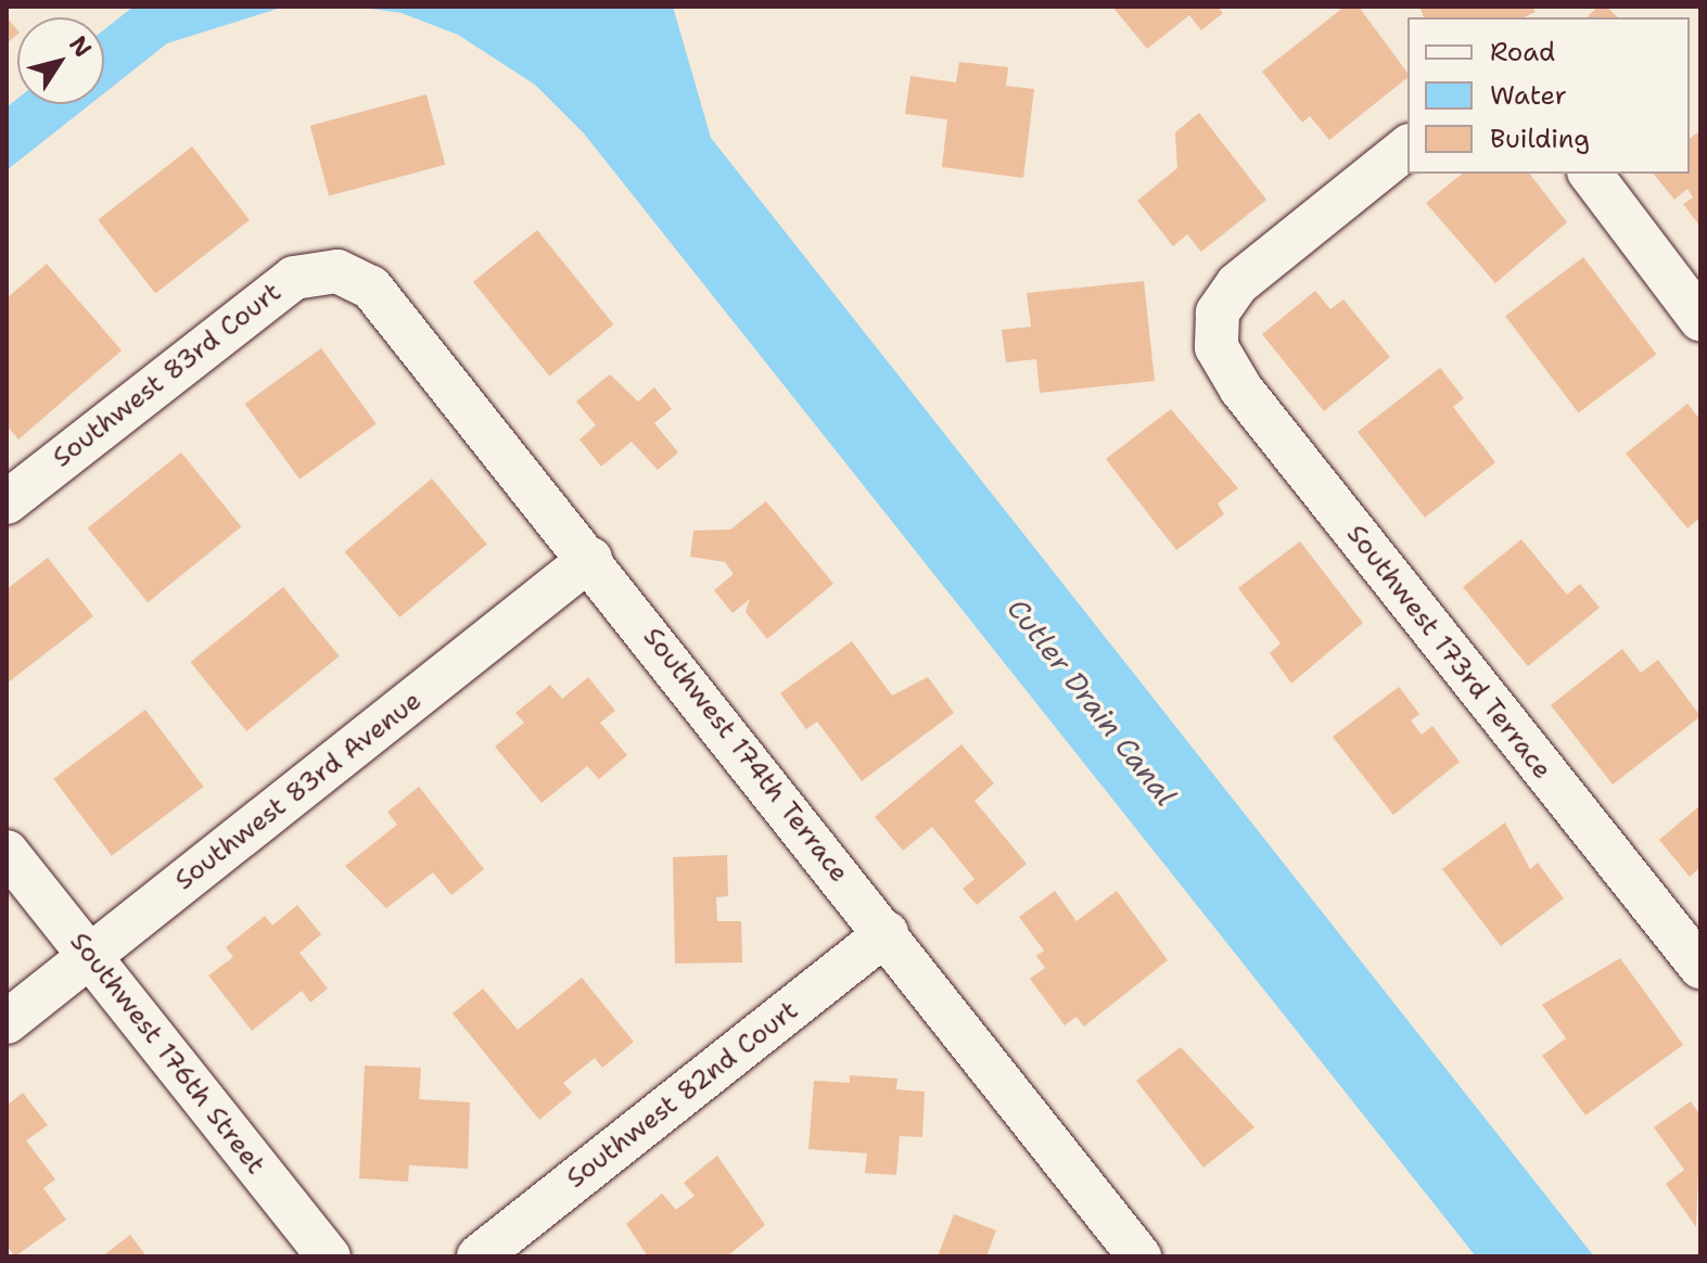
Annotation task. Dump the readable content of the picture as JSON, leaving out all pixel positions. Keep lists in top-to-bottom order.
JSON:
{
  "streets": {
    "street": [
      "Southwest 83rd Court",
      "Southwest 173rd Terrace",
      "Southwest 174th Terrace",
      "Southwest 83rd Avenue",
      "Southwest 176th Street",
      "Southwest 82nd Court"
    ]
  },
  "crossings": [
    ["Southwest 83rd Court", "Southwest 174th Terrace"],
    ["Southwest 174th Terrace", "Southwest 83rd Avenue"],
    ["Southwest 174th Terrace", "Southwest 82nd Court"],
    ["Southwest 83rd Avenue", "Southwest 176th Street"]
  ],
  "water": ["Cutler Drain Canal"],
  "legend": ["Road", "Water", "Building"],
  "north": "top right"
}
